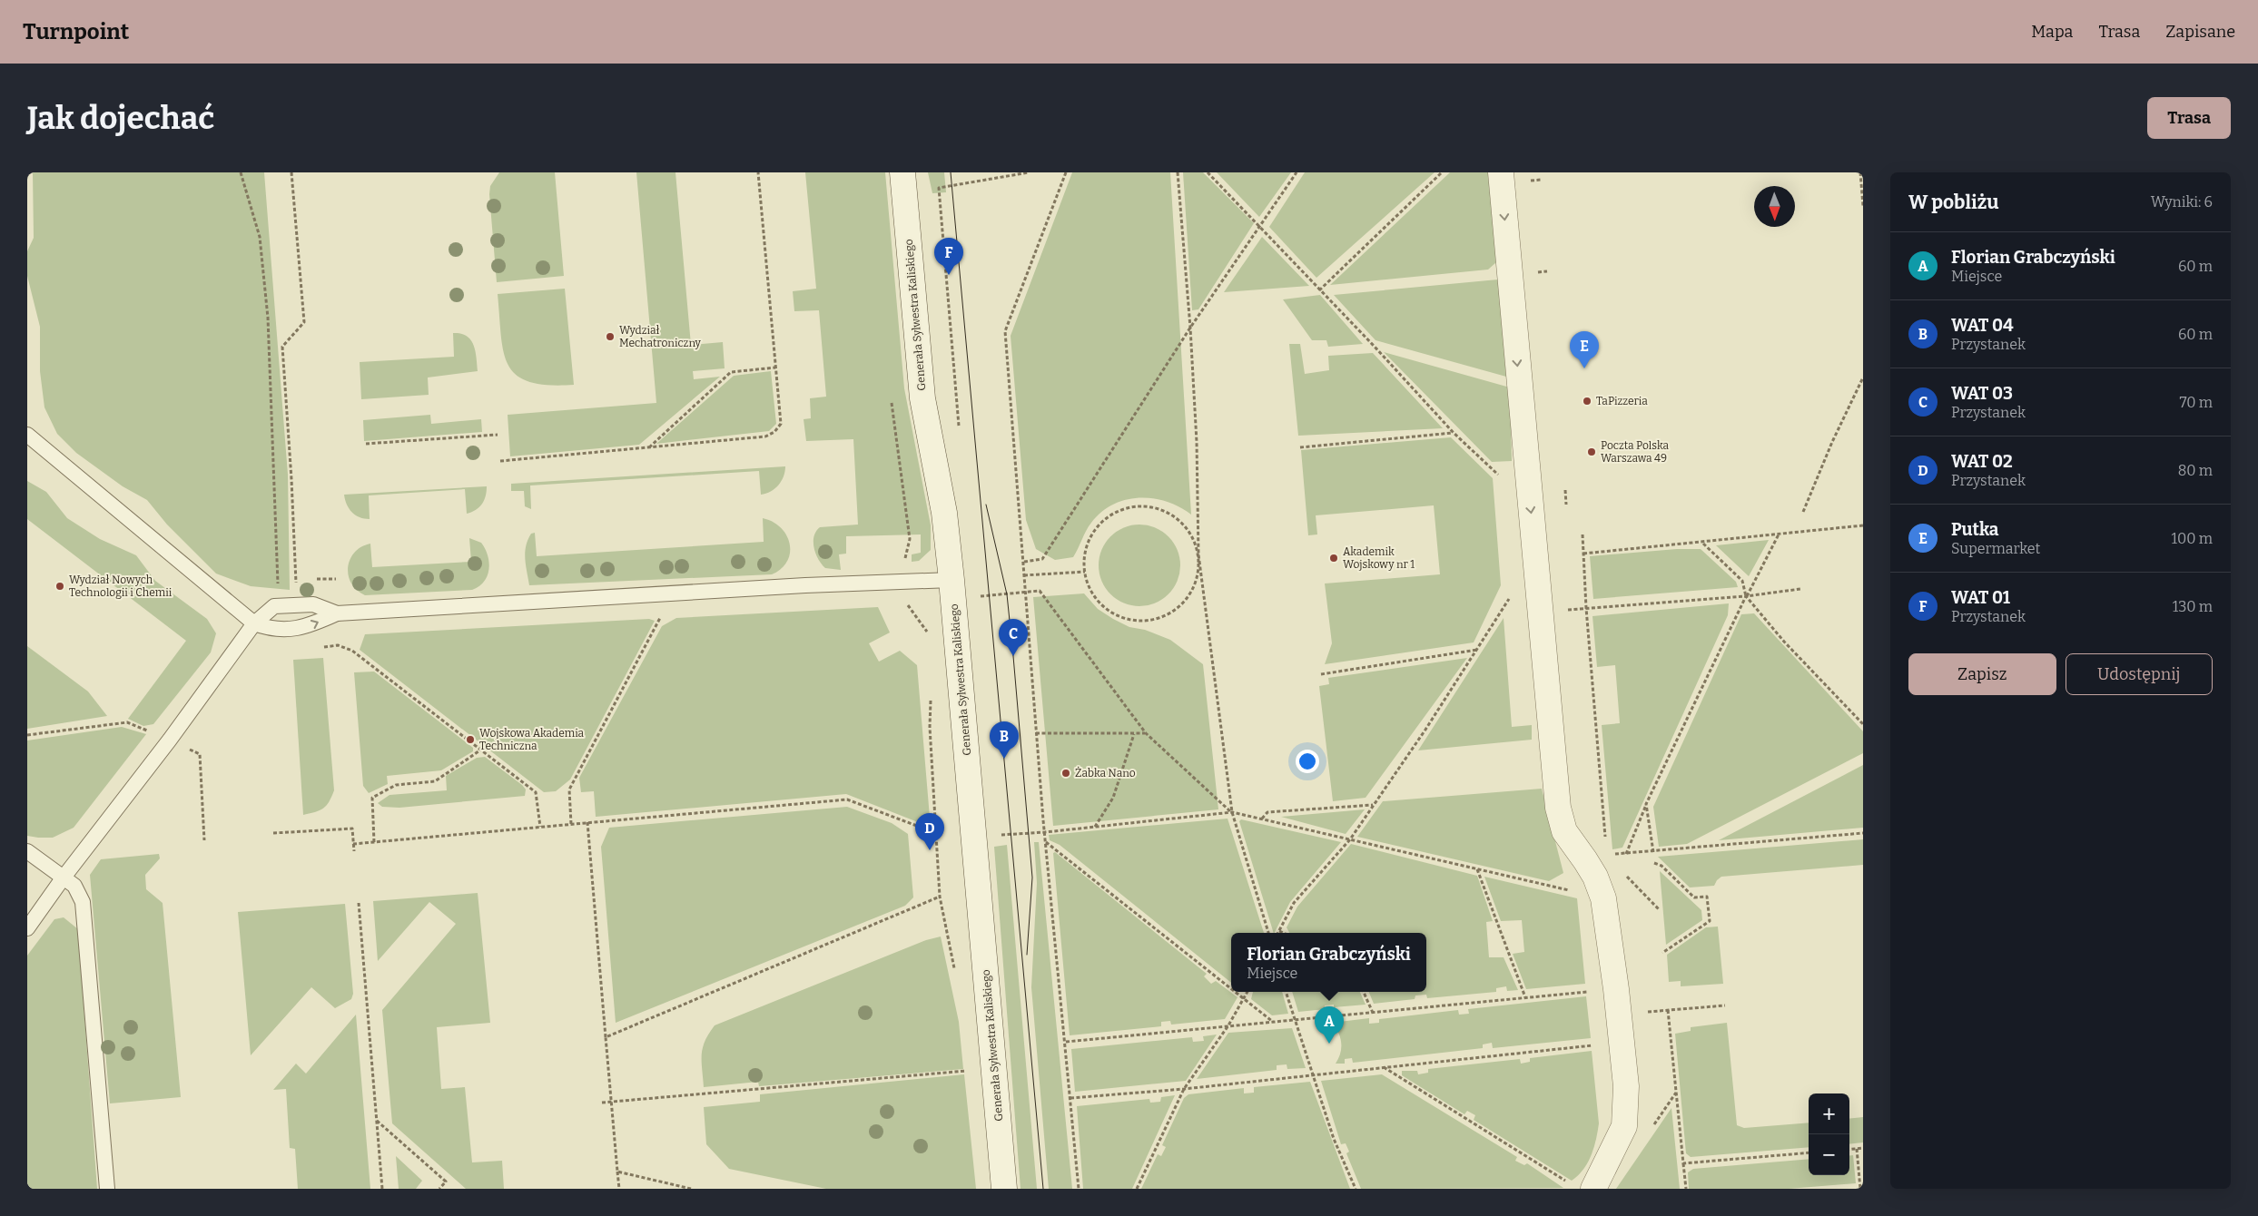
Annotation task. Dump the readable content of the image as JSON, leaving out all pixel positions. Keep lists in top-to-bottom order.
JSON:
{
  "streets": {
    "street": ["Generała Sylwestra Kaliskiego"]
  },
  "places": [
    "Wydział Mechatroniczny",
    "TaPizzeria",
    "Poczta Polska Warszawa 49",
    "Akademik Wojskowy nr 1",
    "Wydział Nowych Technologii i Chemii",
    "Wojskowa Akademia Techniczna",
    "Żabka Nano"
  ],
  "north": "bottom",
  "page": {
    "header": "Turnpoint",
    "nav": ["Mapa", "Trasa", "Zapisane"],
    "buttons": [
      "Trasa",
      ["Zapisz", "Udostępnij"]
    ],
    "title": "Jak dojechać",
    "heading": ["W pobliżu", "Wyniki: 6"],
    "list": [
      {
        "mark": "A",
        "name": "Florian Grabczyński",
        "note": "Miejsce",
        "value": "60 m"
      },
      {
        "mark": "B",
        "name": "WAT 04",
        "note": "Przystanek",
        "value": "60 m"
      },
      {
        "mark": "C",
        "name": "WAT 03",
        "note": "Przystanek",
        "value": "70 m"
      },
      {
        "mark": "D",
        "name": "WAT 02",
        "note": "Przystanek",
        "value": "80 m"
      },
      {
        "mark": "E",
        "name": "Putka",
        "note": "Supermarket",
        "value": "100 m"
      },
      {
        "mark": "F",
        "name": "WAT 01",
        "note": "Przystanek",
        "value": "130 m"
      }
    ],
    "pins": [
      "F",
      "E",
      "C",
      "B",
      "D",
      "A"
    ],
    "popup": ["Florian Grabczyński", "Miejsce"],
    "map_buttons": ["+", "−"]
  }
}
